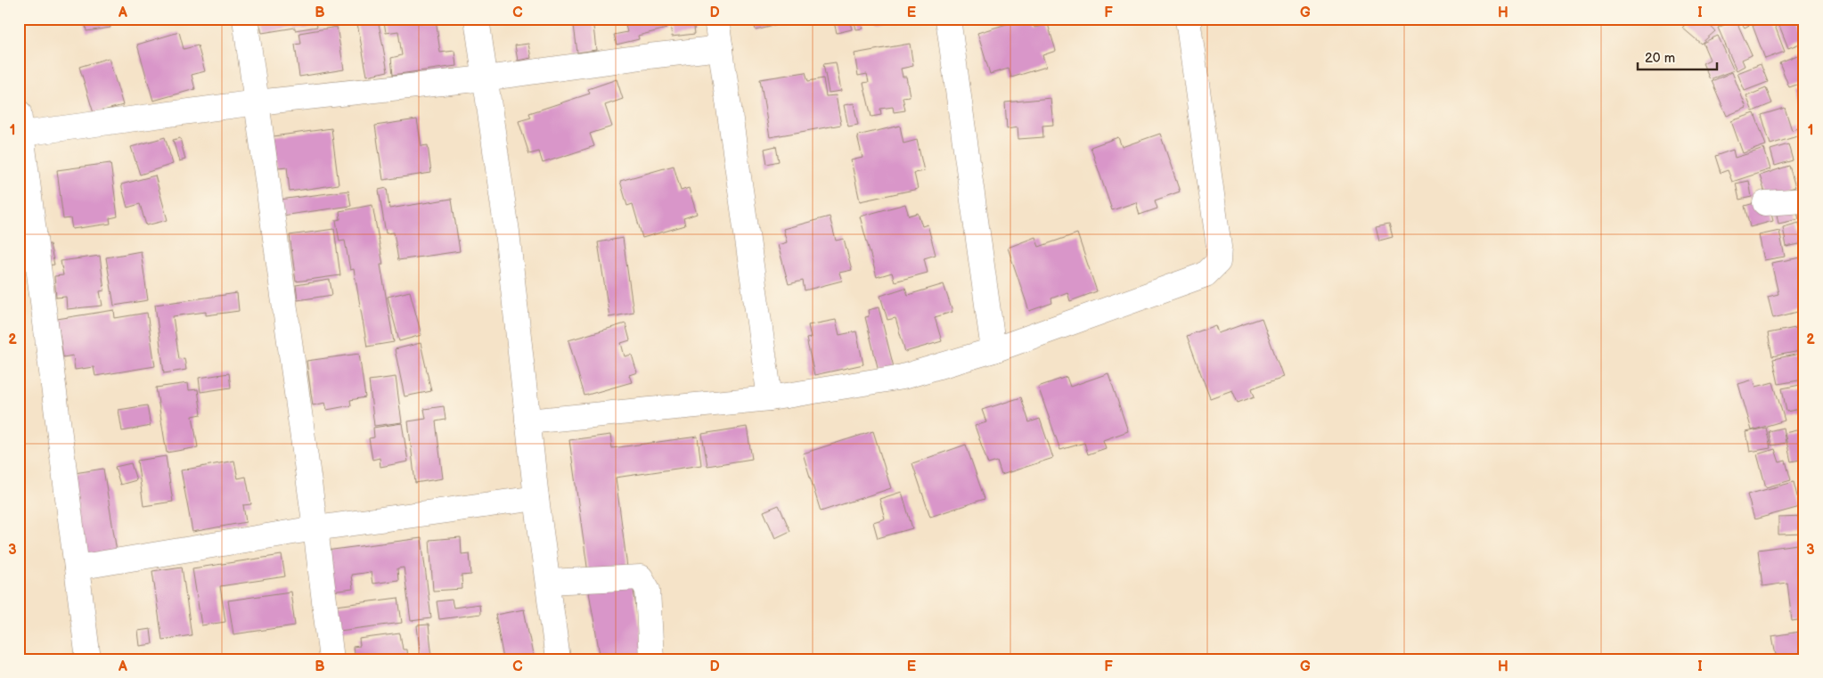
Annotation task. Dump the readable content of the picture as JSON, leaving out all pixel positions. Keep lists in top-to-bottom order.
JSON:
{
  "scale_bar": "20 m",
  "grid": {
    "columns": [
      "A",
      "B",
      "C",
      "D",
      "E",
      "F",
      "G",
      "H",
      "I"
    ],
    "rows": ["1", "2", "3"]
  }
}
